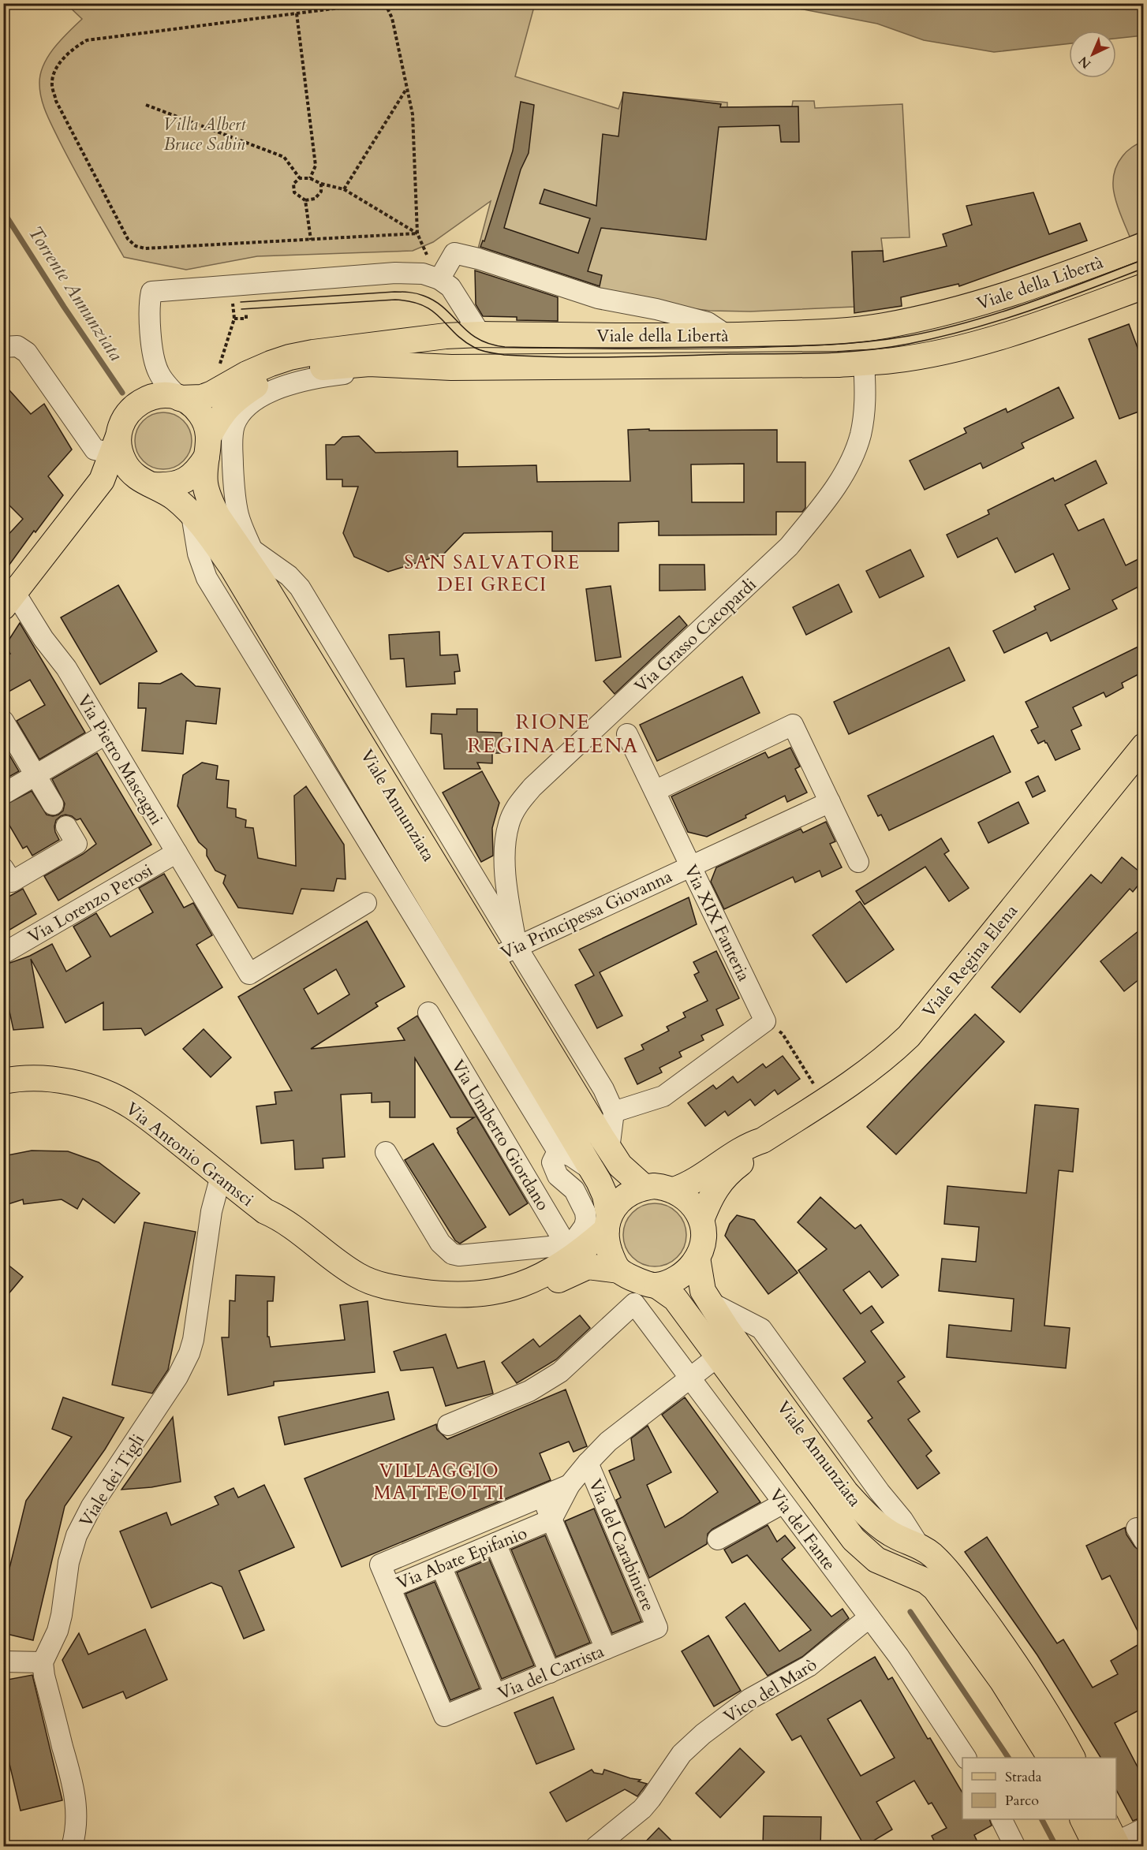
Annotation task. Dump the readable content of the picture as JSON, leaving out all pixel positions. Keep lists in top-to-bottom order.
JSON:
{
  "streets": {
    "main road": [
      "Viale della Libertà",
      "Viale Annunziata",
      "Viale Regina Elena",
      "Via Antonio Gramsci"
    ],
    "street": [
      "Via Grasso Cacopardi",
      "Via Pietro Mascagni",
      "Via Lorenzo Perosi",
      "Via Principessa Giovanna",
      "Via XIX Fanteria",
      "Via Umberto Giordano",
      "Viale dei Tigli",
      "Via del Fante",
      "Via del Carabiniere",
      "Via Abate Epifanio",
      "Via del Carrista",
      "Vico del Marò"
    ]
  },
  "crossings": [
    ["Viale della Libertà", "Via Grasso Cacopardi"],
    ["Viale della Libertà", "Viale Annunziata"],
    ["Via Grasso Cacopardi", "Viale Annunziata"],
    ["Via Grasso Cacopardi", "Via Principessa Giovanna"],
    ["Via Pietro Mascagni", "Via Lorenzo Perosi"],
    ["Viale Annunziata", "Via Principessa Giovanna"],
    ["Viale Annunziata", "Via Antonio Gramsci"],
    ["Viale Annunziata", "Via Abate Epifanio"],
    ["Via Principessa Giovanna", "Via XIX Fanteria"],
    ["Via Umberto Giordano", "Via Antonio Gramsci"],
    ["Via Antonio Gramsci", "Viale dei Tigli"],
    ["Via del Fante", "Via Abate Epifanio"],
    ["Via del Fante", "Vico del Marò"],
    ["Via del Carabiniere", "Via Abate Epifanio"],
    ["Via del Carabiniere", "Via del Carrista"],
    ["Via Abate Epifanio", "Via del Carrista"]
  ],
  "districts": ["SAN SALVATORE DEI GRECI", "RIONE REGINA ELENA", "VILLAGGIO MATTEOTTI"],
  "water": ["Torrente Annunziata"],
  "parks": ["Villa Albert Bruce Sabin"],
  "legend": ["Strada", "Parco"],
  "north": "bottom left"
}
